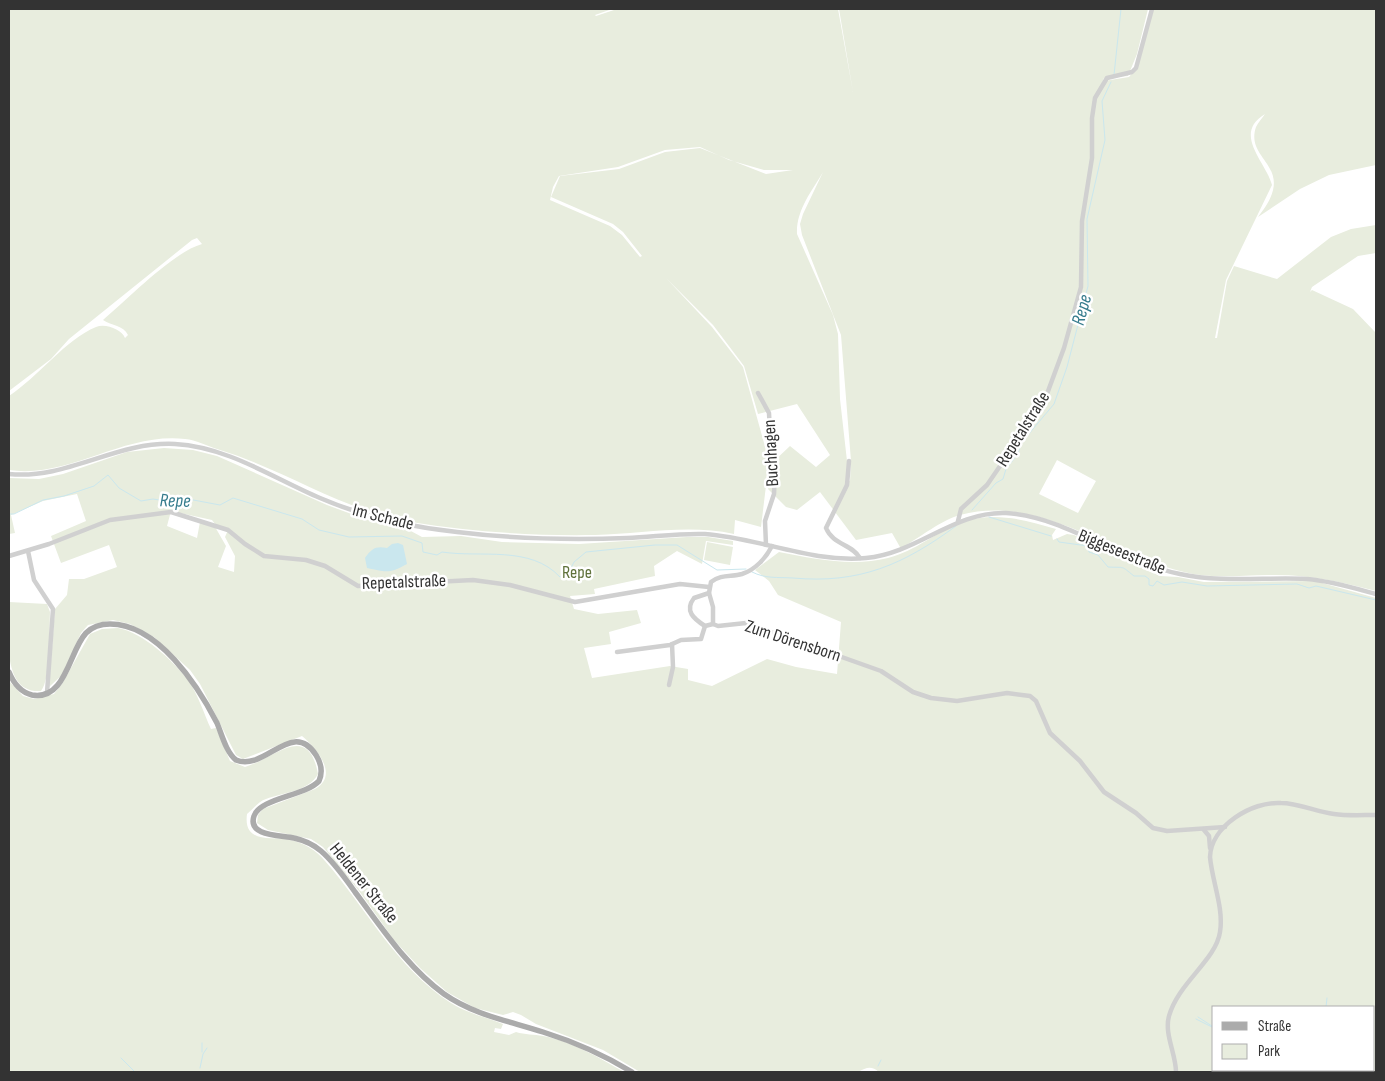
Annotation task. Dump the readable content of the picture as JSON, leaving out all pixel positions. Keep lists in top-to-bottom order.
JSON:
{
  "streets": {
    "main road": ["Heldener Straße"],
    "street": [
      "Repetalstraße",
      "Buchhagen",
      "Im Schade",
      "Biggeseestraße",
      "Zum Dörensborn"
    ]
  },
  "crossings": [
    ["Repetalstraße", "Im Schade"],
    ["Repetalstraße", "Biggeseestraße"],
    ["Buchhagen", "Im Schade"]
  ],
  "water": ["Repe"],
  "parks": ["Repe"],
  "legend": ["Straße", "Park"]
}
